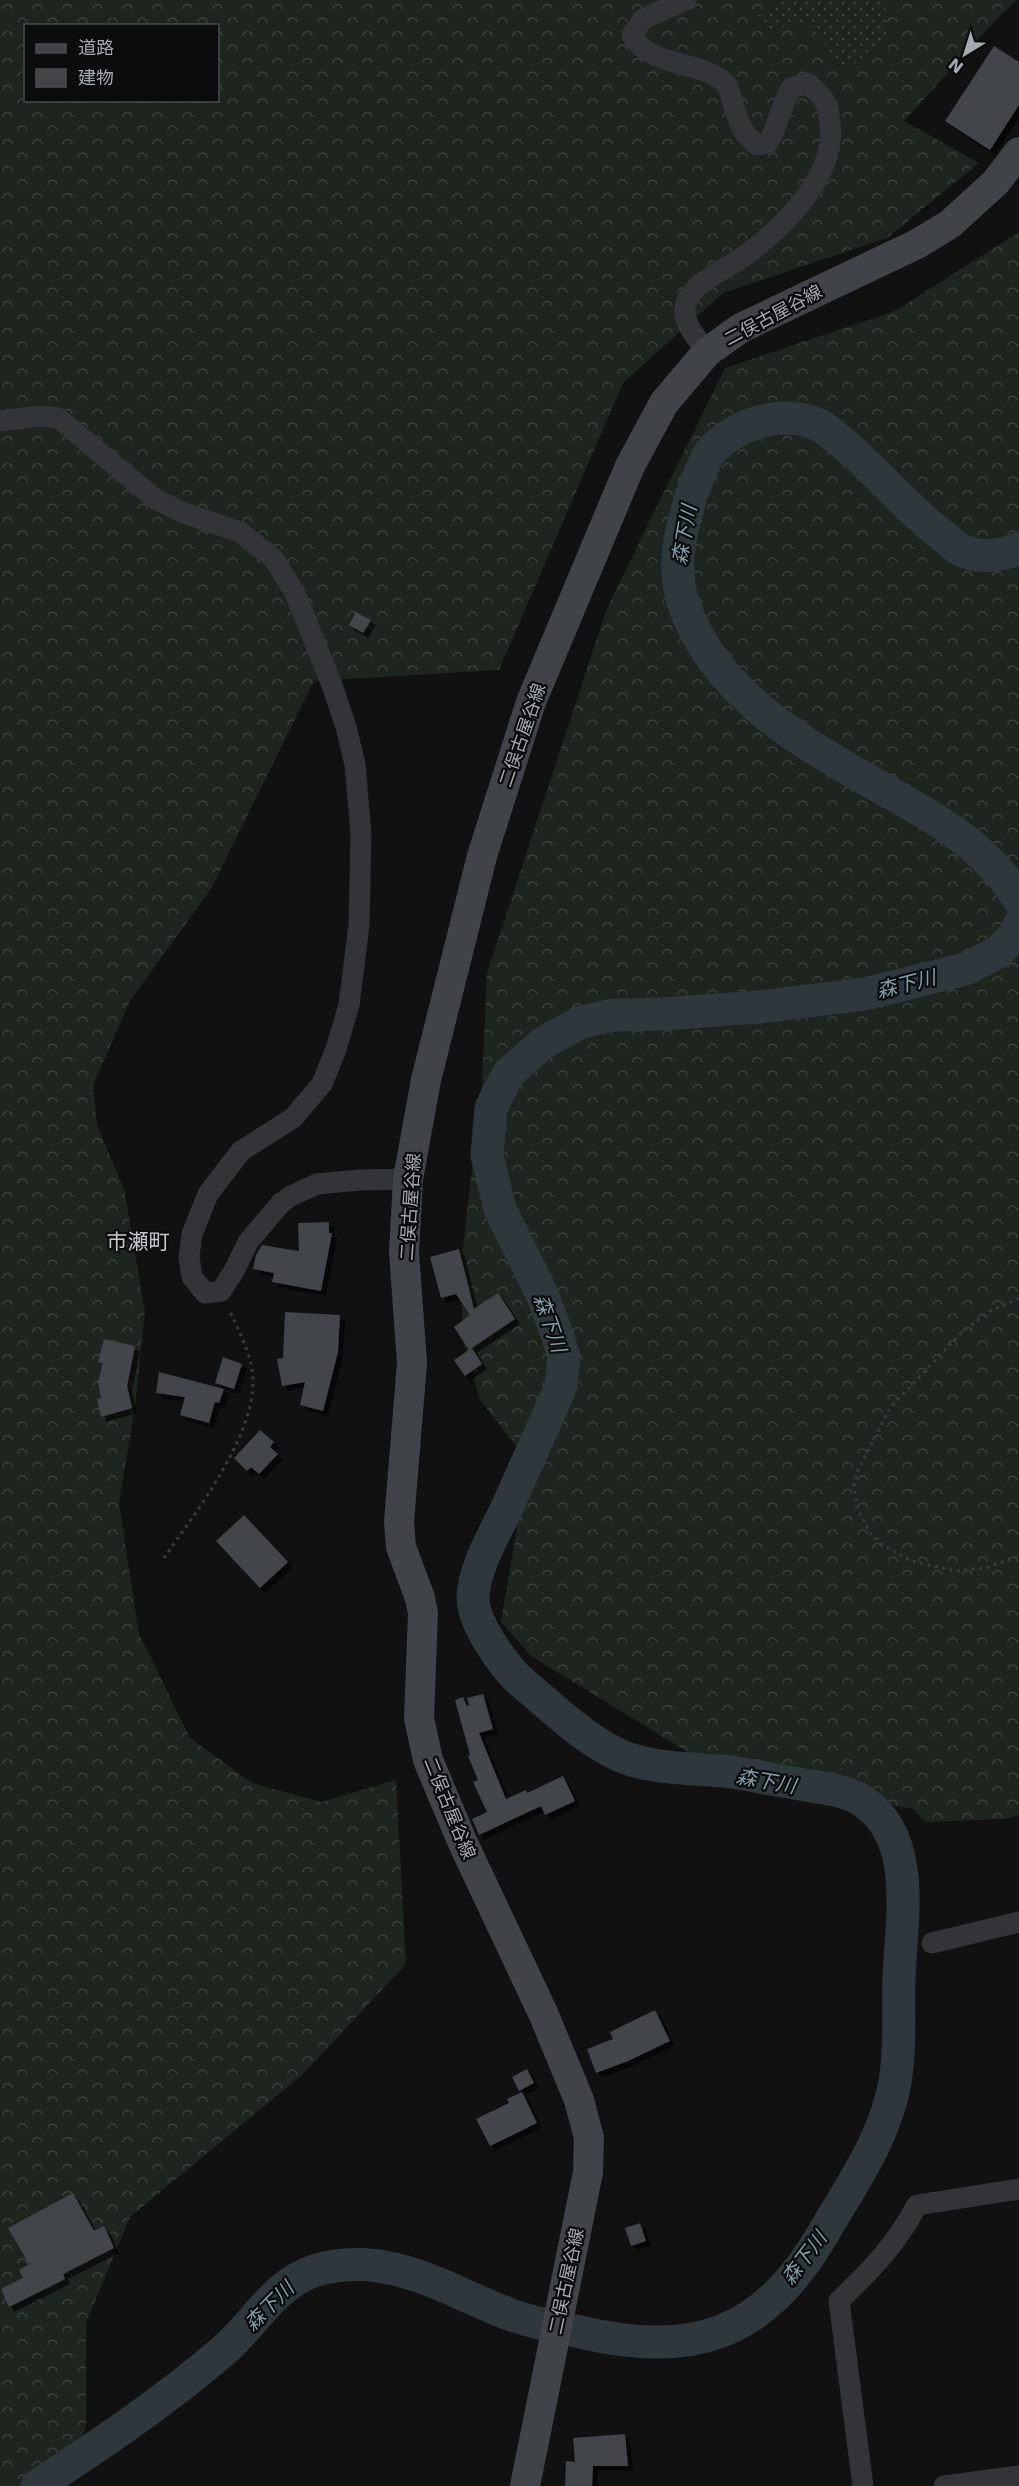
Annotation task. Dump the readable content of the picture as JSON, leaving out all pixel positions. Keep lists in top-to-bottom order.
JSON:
{
  "streets": {
    "main road": ["二俣古屋谷線"]
  },
  "districts": ["市瀬町"],
  "water": ["森下川"],
  "legend": ["道路", "建物"],
  "north": "bottom left"
}
